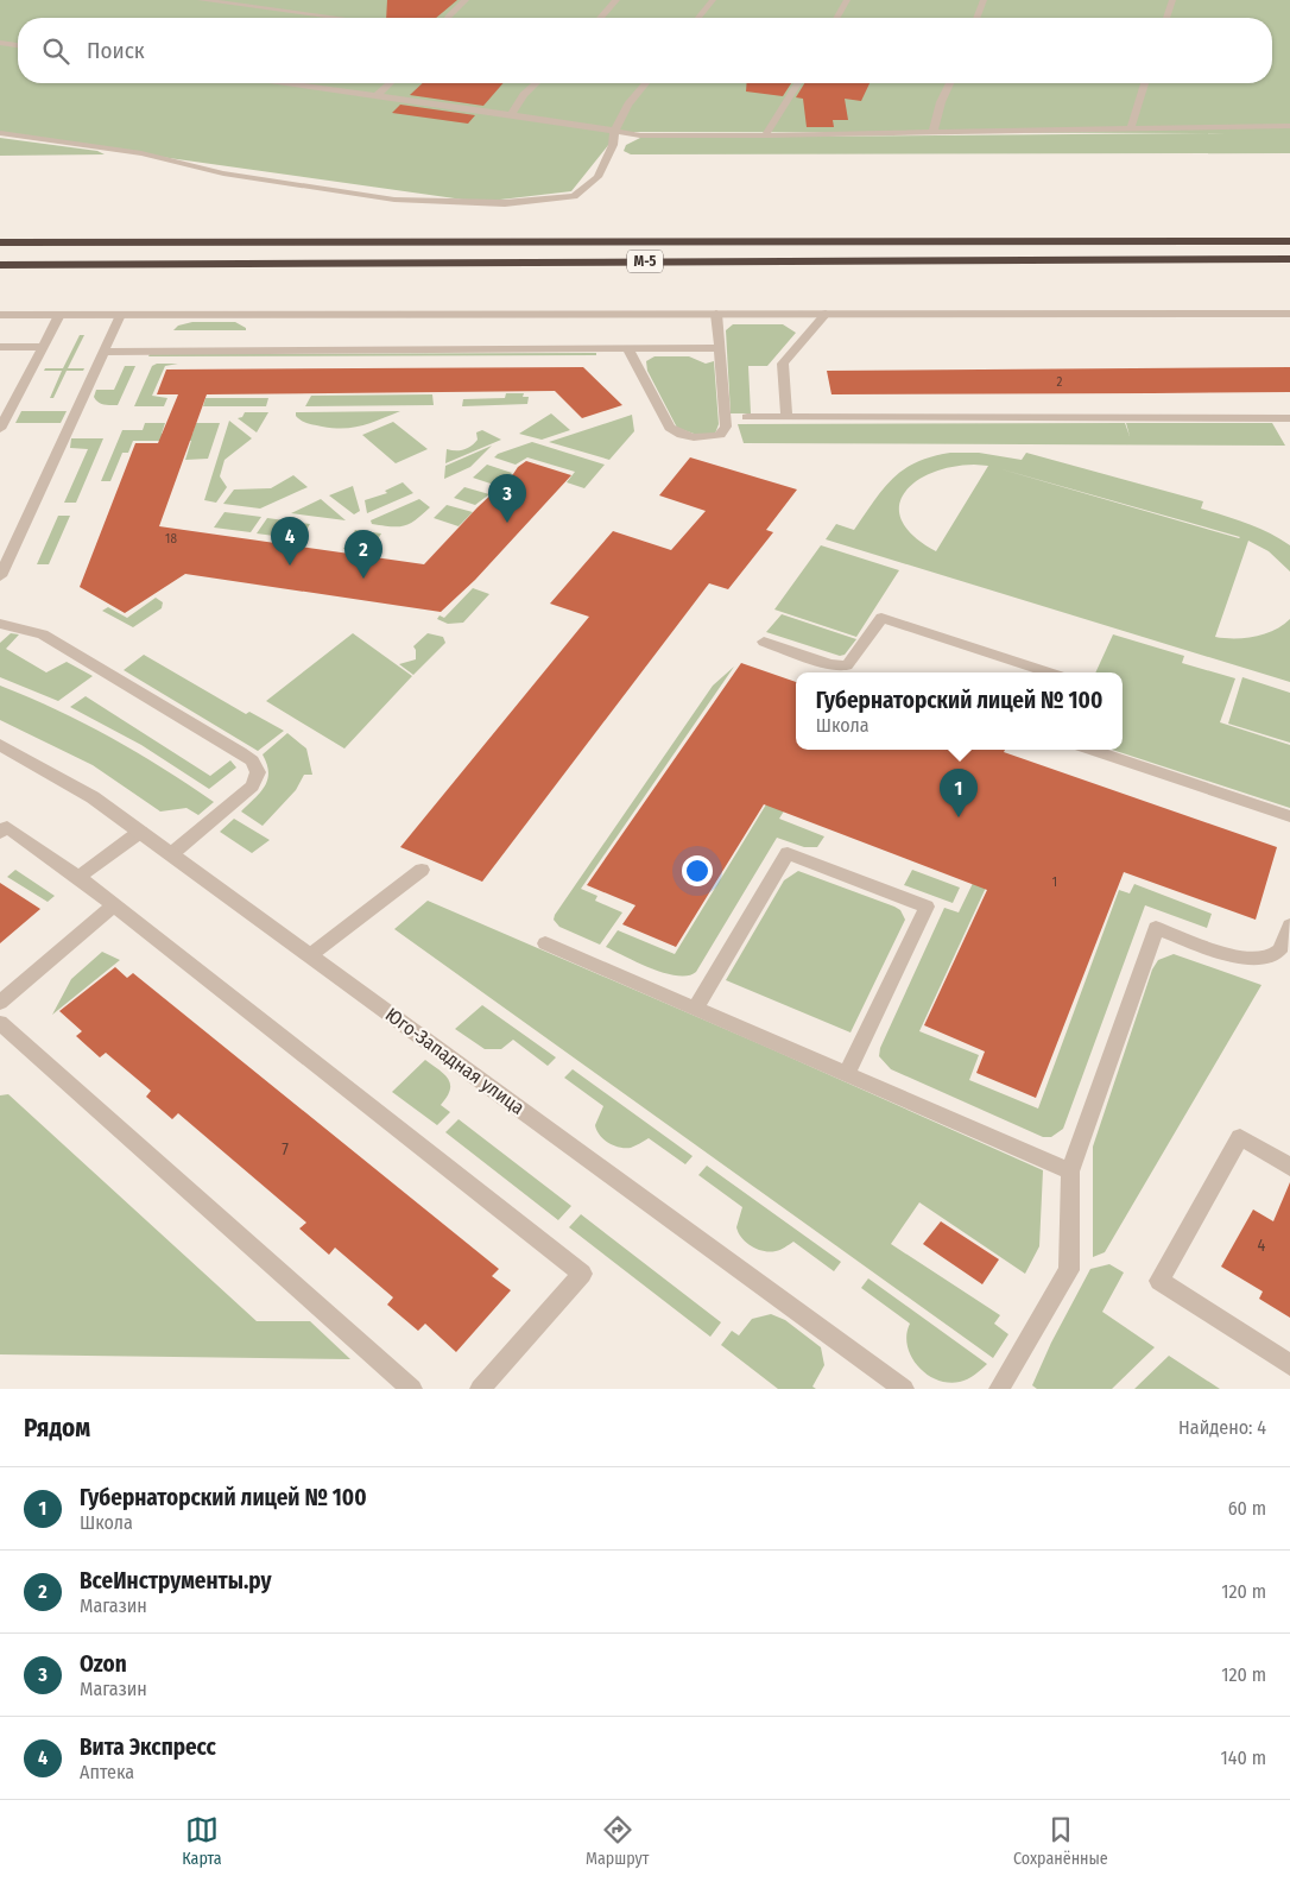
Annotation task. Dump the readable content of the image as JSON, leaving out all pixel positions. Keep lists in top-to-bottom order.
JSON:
{
  "streets": {
    "highway": ["М-5"],
    "street": ["Юго-Западная улица"]
  },
  "house_numbers": [
    "2",
    "18",
    "1",
    "7",
    "4"
  ],
  "page": {
    "search": "Поиск",
    "pins": [
      "3",
      "4",
      "2",
      "1"
    ],
    "popup": ["Губернаторский лицей № 100", "Школа"],
    "heading": ["Рядом", "Найдено: 4"],
    "list": [
      {
        "mark": "1",
        "name": "Губернаторский лицей № 100",
        "note": "Школа",
        "value": "60 m"
      },
      {
        "mark": "2",
        "name": "ВсеИнструменты.ру",
        "note": "Магазин",
        "value": "120 m"
      },
      {
        "mark": "3",
        "name": "Ozon",
        "note": "Магазин",
        "value": "120 m"
      },
      {
        "mark": "4",
        "name": "Вита Экспресс",
        "note": "Аптека",
        "value": "140 m"
      }
    ],
    "nav": ["Карта", "Маршрут", "Сохранённые"]
  }
}
